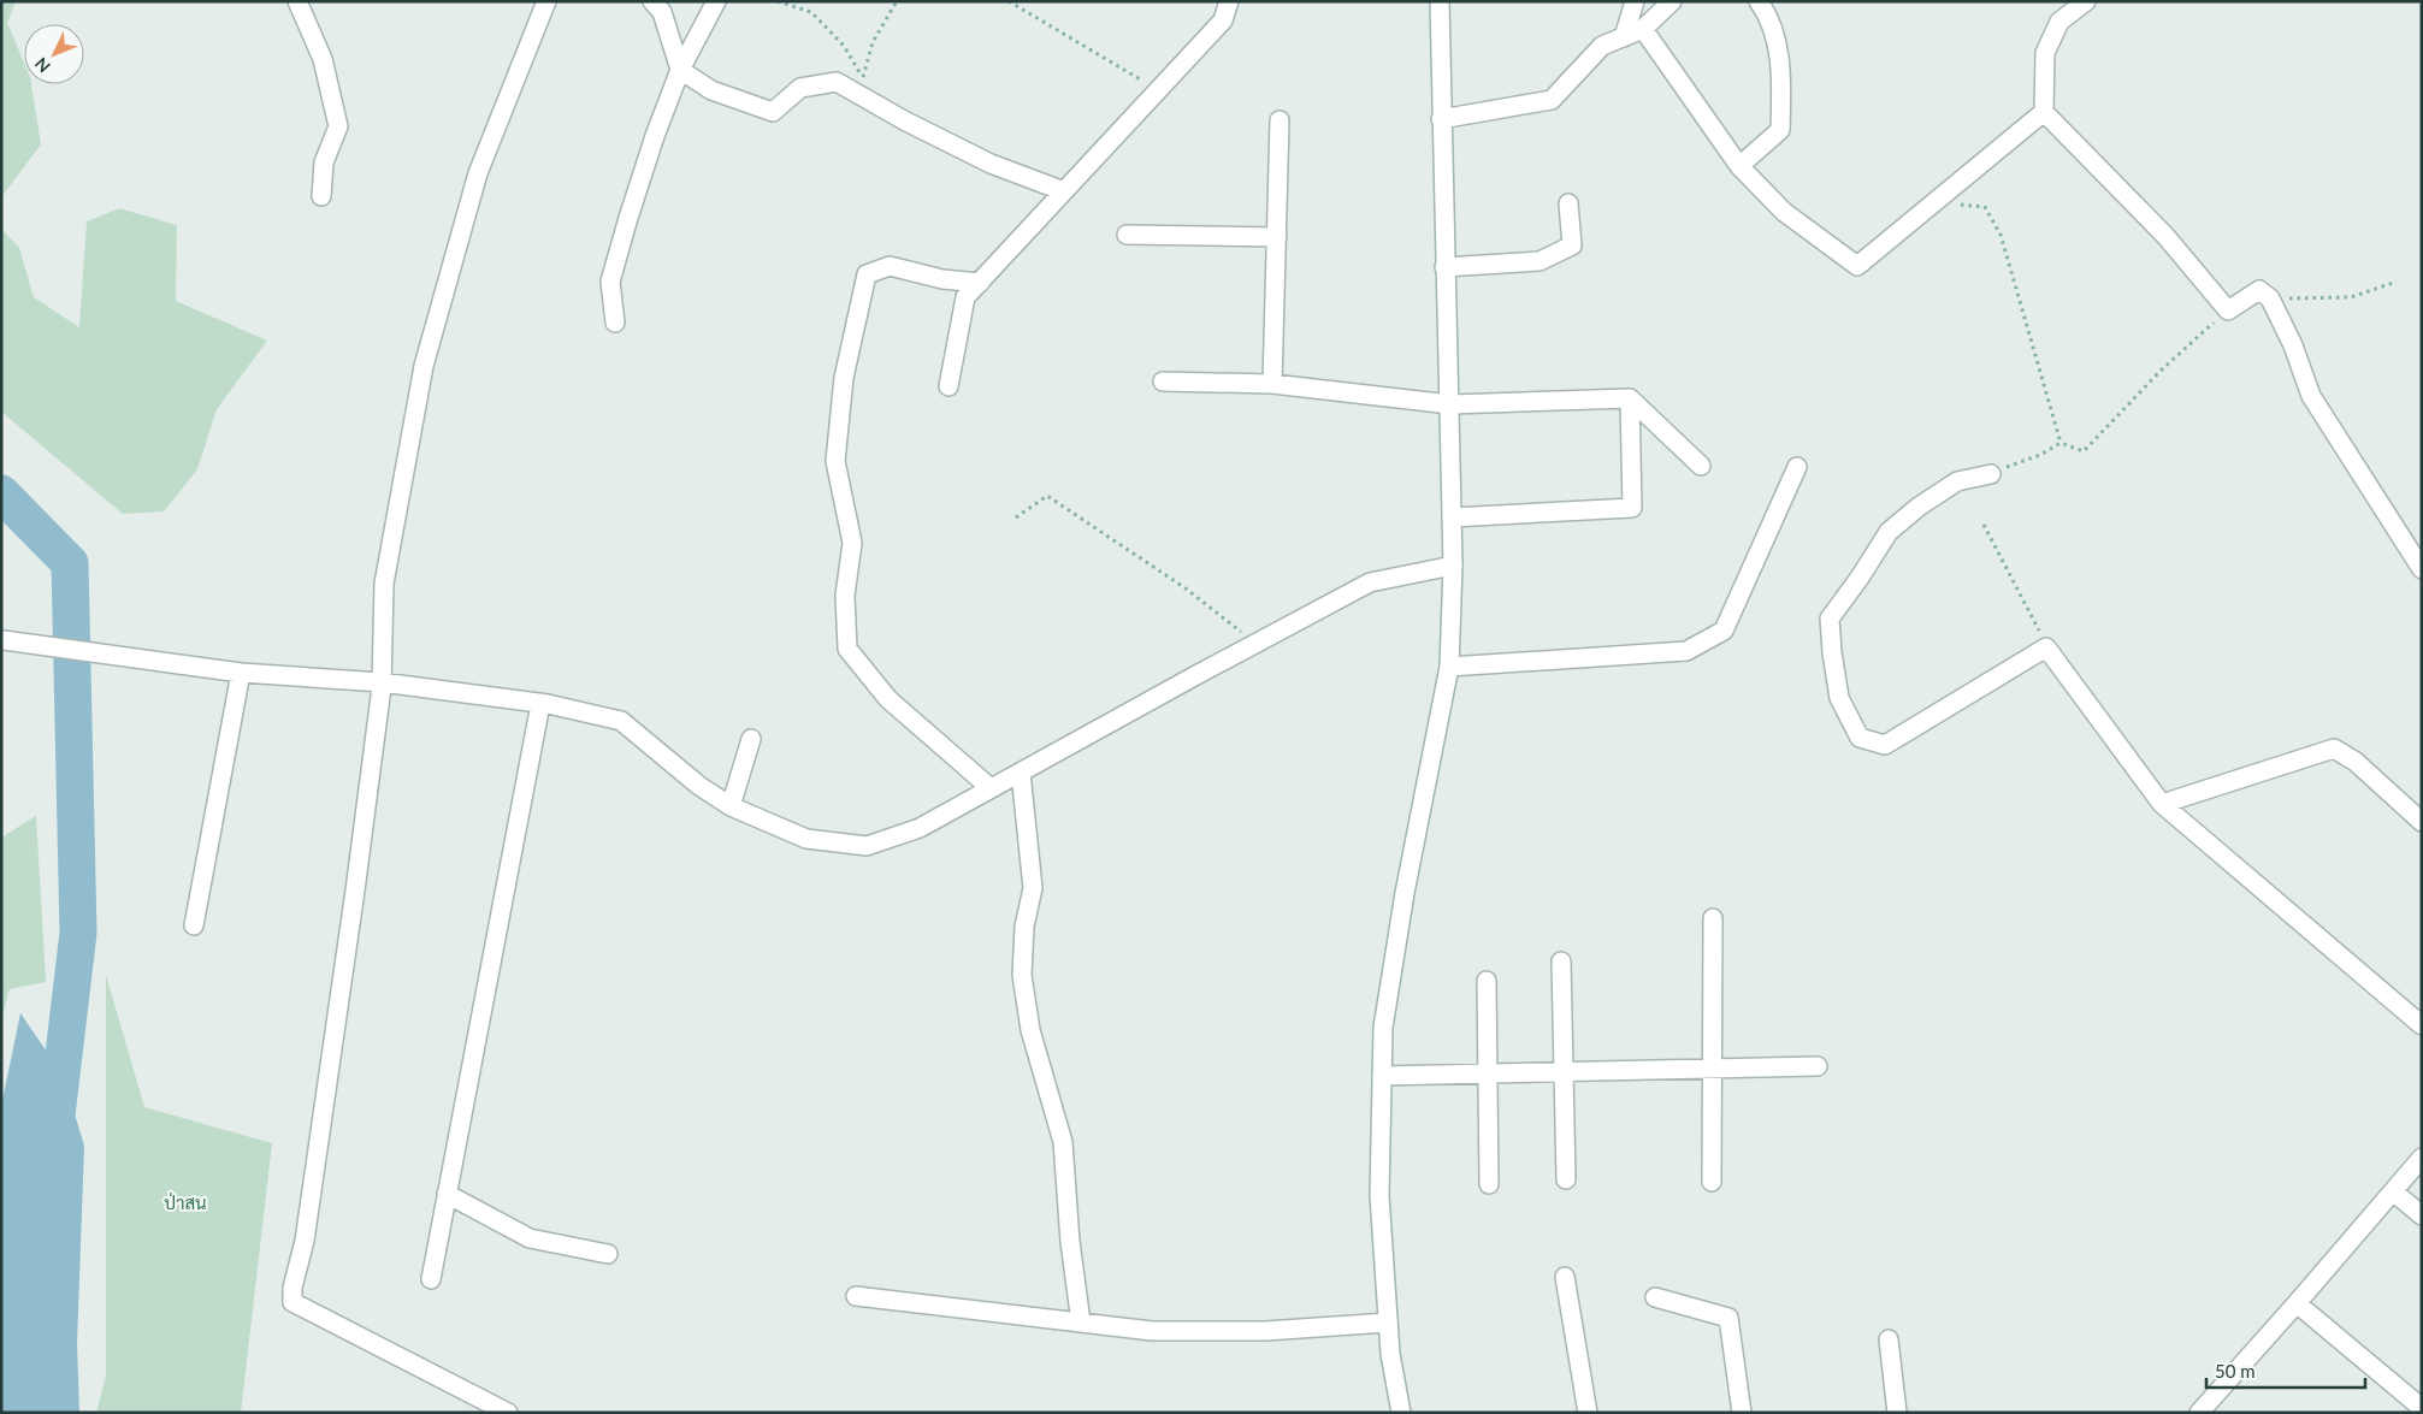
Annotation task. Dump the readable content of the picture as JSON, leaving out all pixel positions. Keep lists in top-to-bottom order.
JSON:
{
  "parks": ["ป่าสน"],
  "scale_bar": "50 m",
  "north": "bottom left"
}
